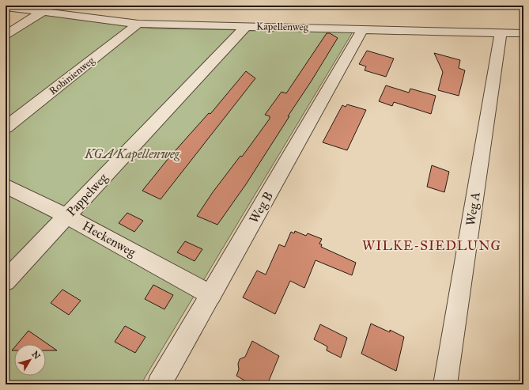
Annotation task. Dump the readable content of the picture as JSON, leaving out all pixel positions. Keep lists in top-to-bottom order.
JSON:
{
  "streets": {
    "street": [
      "Kapellenweg",
      "Robinienweg",
      "Pappelweg",
      "Weg B",
      "Weg A",
      "Heckenweg"
    ]
  },
  "crossings": [
    ["Kapellenweg", "Robinienweg"],
    ["Kapellenweg", "Pappelweg"],
    ["Kapellenweg", "Weg B"],
    ["Kapellenweg", "Weg A"],
    ["Pappelweg", "Heckenweg"],
    ["Weg B", "Heckenweg"]
  ],
  "districts": ["WILKE-SIEDLUNG"],
  "parks": ["KGA Kapellenweg"],
  "north": "top right"
}
